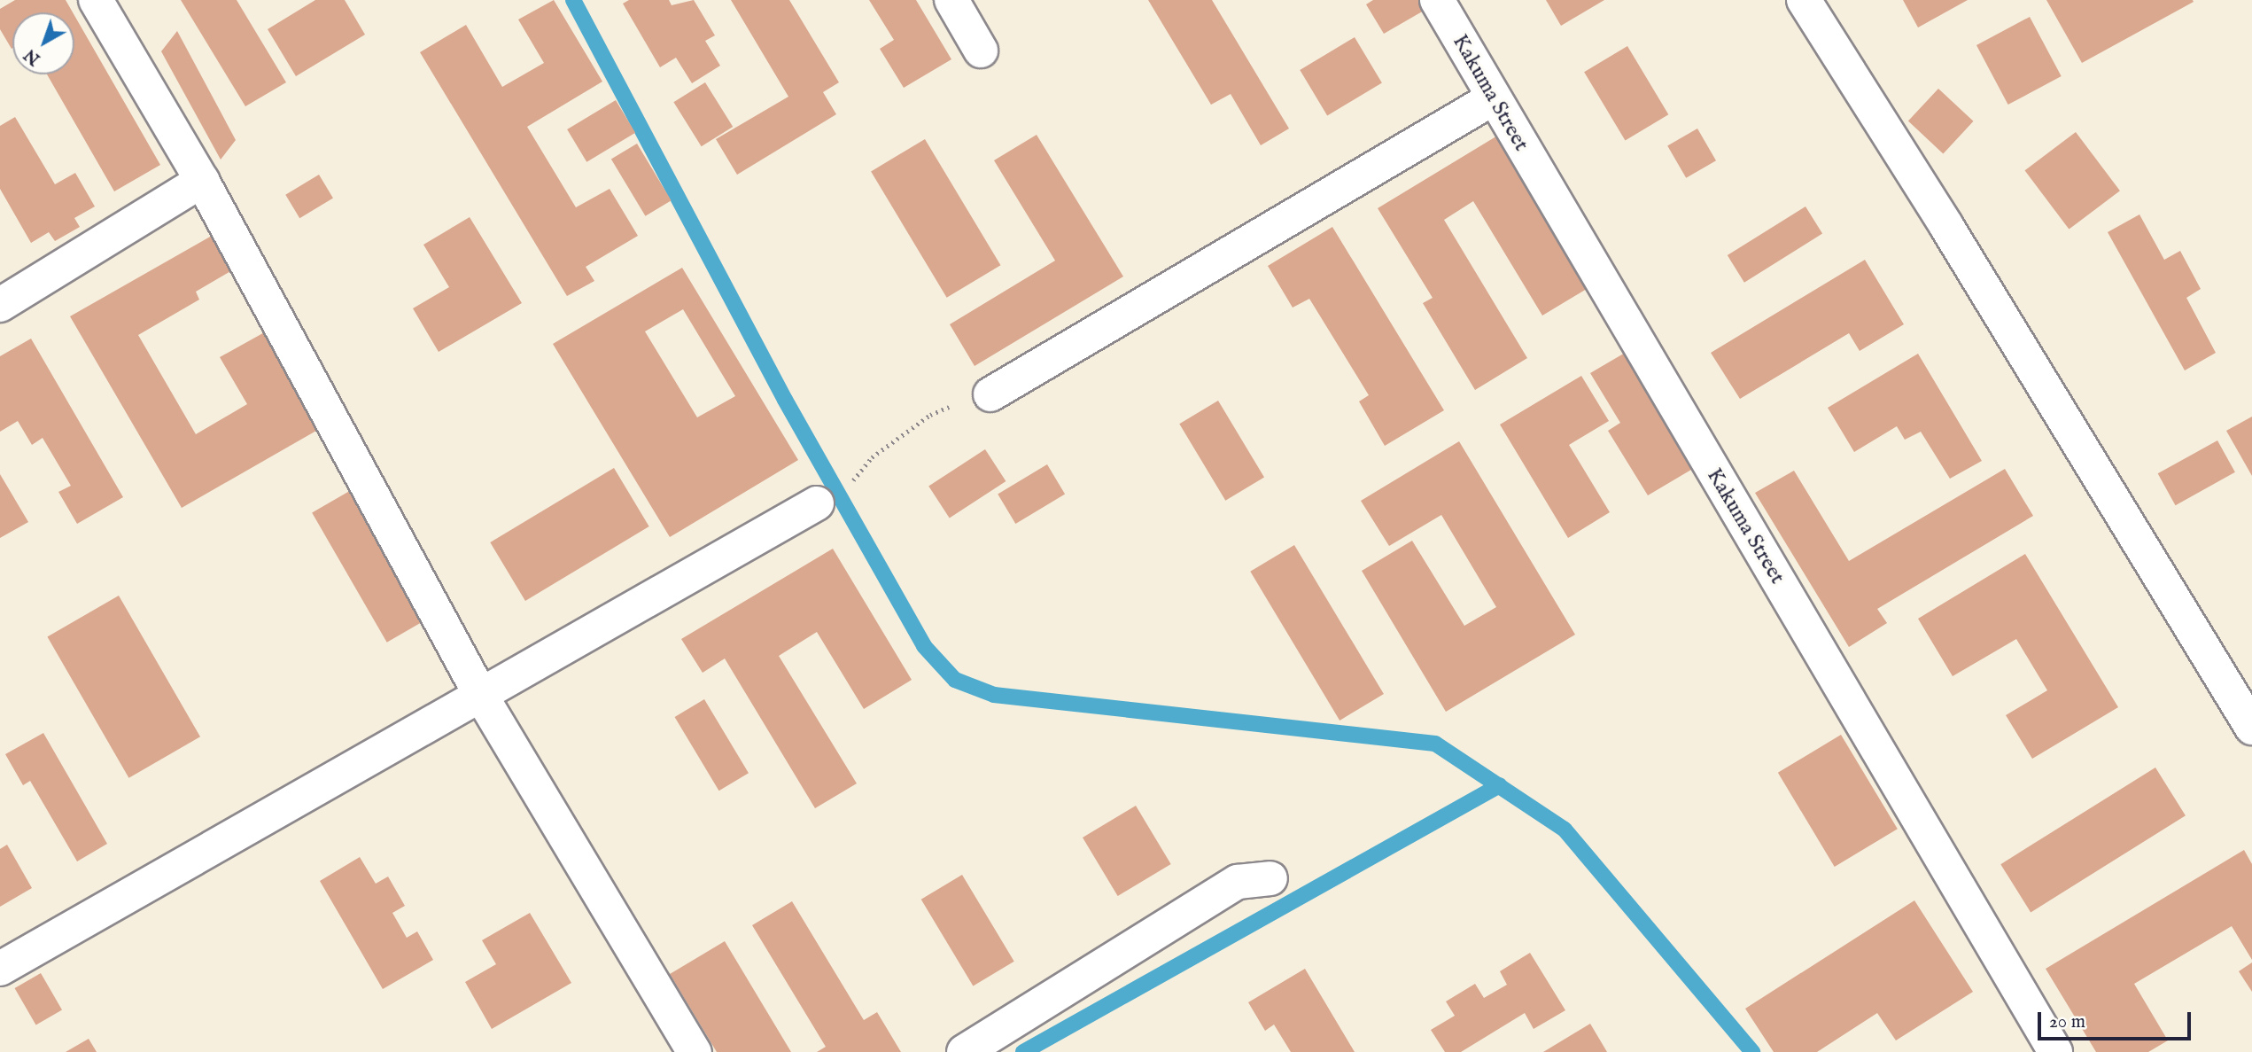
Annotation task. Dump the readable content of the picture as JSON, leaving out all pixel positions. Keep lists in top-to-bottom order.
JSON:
{
  "streets": {
    "street": ["Kakuma Street"]
  },
  "scale_bar": "20 m",
  "north": "bottom left"
}
